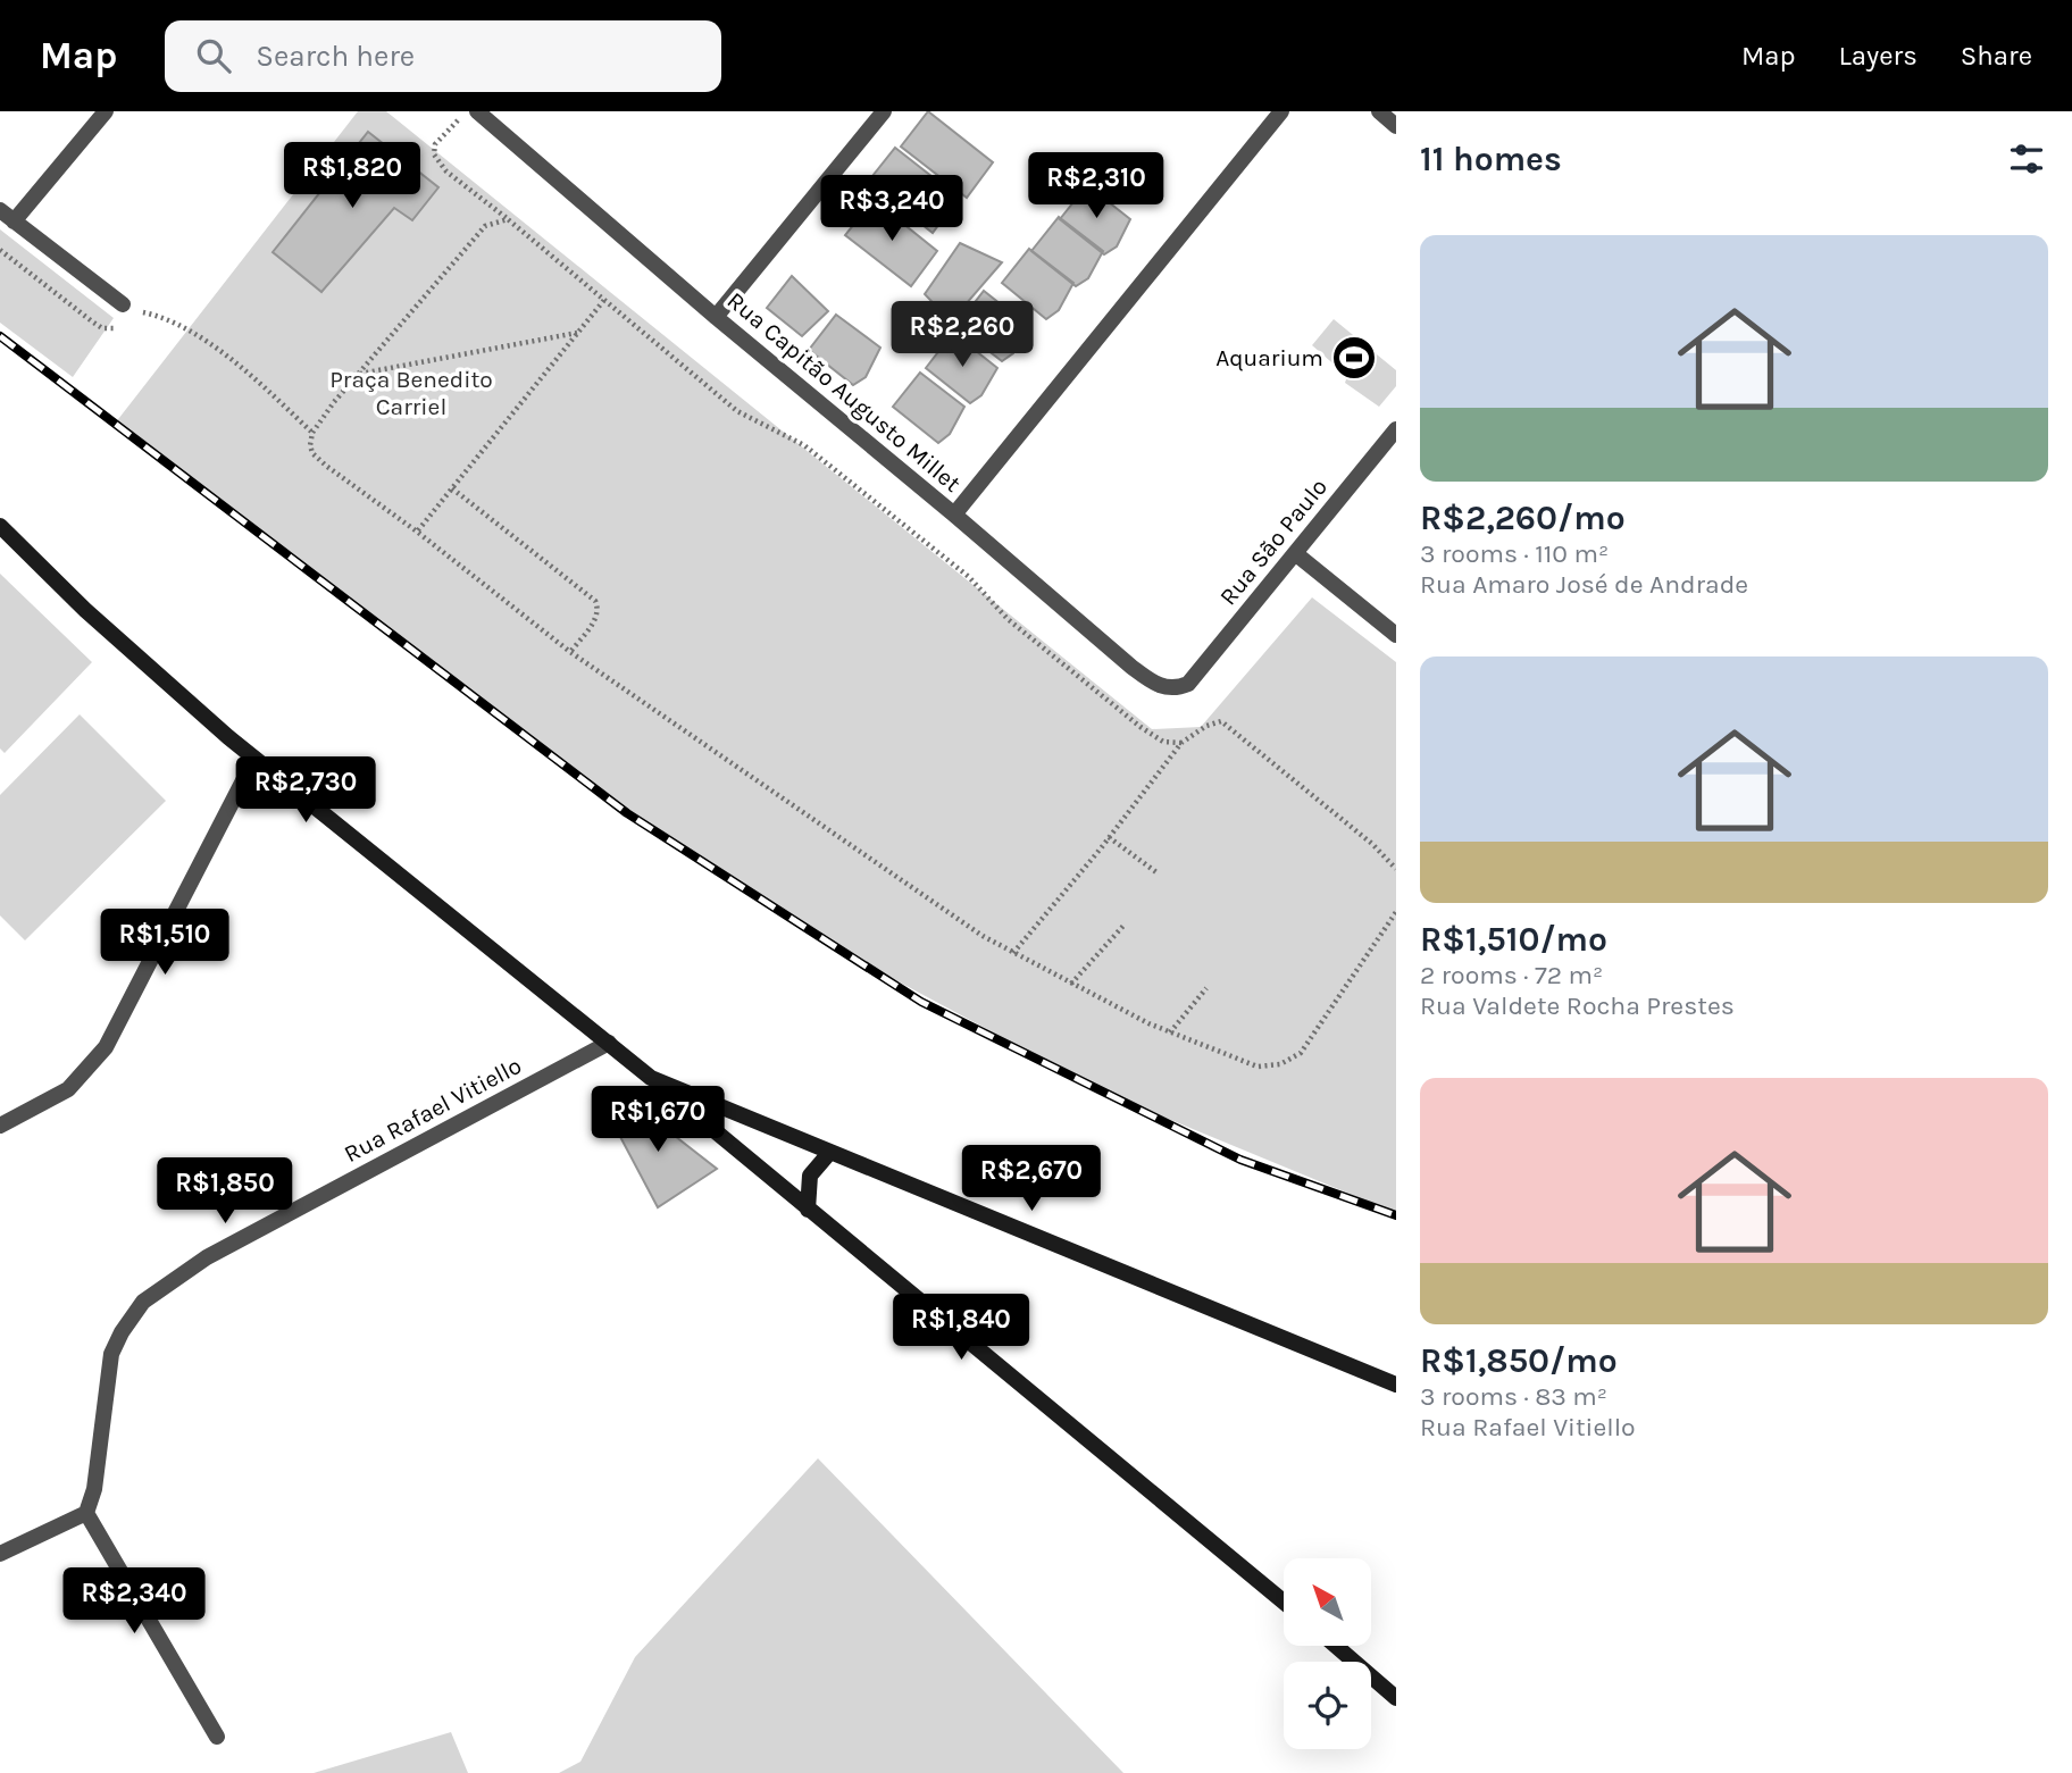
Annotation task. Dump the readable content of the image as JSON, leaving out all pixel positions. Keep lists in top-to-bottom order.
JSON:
{
  "streets": {
    "street": ["Rua Capitão Augusto Millet", "Rua São Paulo", "Rua Rafael Vitiello"]
  },
  "crossings": [
    ["Rua Capitão Augusto Millet", "Rua São Paulo"]
  ],
  "parks": ["Praça Benedito Carriel"],
  "places": {
    "sports": ["Aquarium"]
  },
  "north": "top left",
  "page": {
    "header": "Map",
    "search": "Search here",
    "nav": ["Map", "Layers", "Share"],
    "heading": "11 homes",
    "price": [
      "R$1,820",
      "R$2,310",
      "R$3,240",
      "R$2,260",
      "R$2,730",
      "R$1,510",
      "R$1,670",
      "R$2,670",
      "R$1,850",
      "R$1,840",
      "R$2,340"
    ],
    "list": [
      {
        "name": "R$2,260/mo",
        "note": "3 rooms · 110 m² · Rua Amaro José de Andrade"
      },
      {
        "name": "R$1,510/mo",
        "note": "2 rooms · 72 m² · Rua Valdete Rocha Prestes"
      },
      {
        "name": "R$1,850/mo",
        "note": "3 rooms · 83 m² · Rua Rafael Vitiello"
      }
    ]
  }
}
